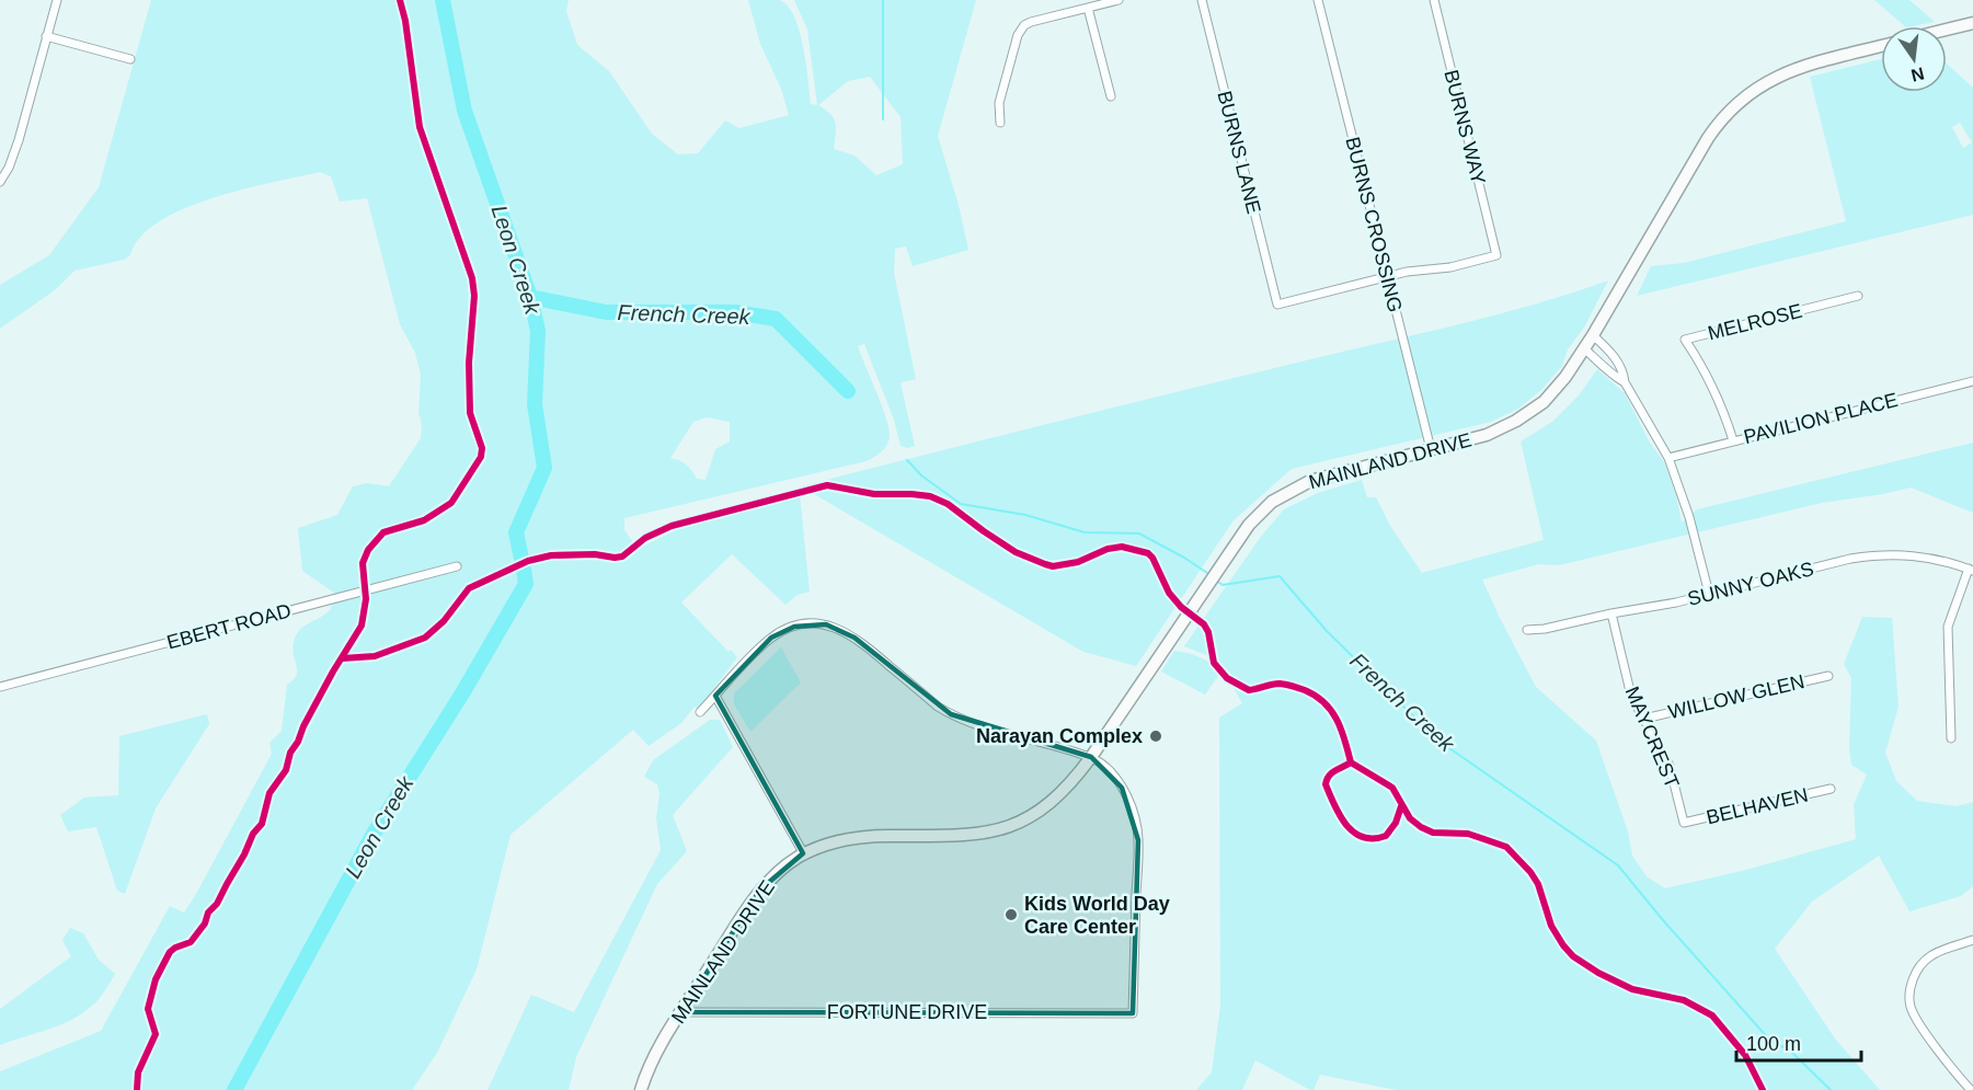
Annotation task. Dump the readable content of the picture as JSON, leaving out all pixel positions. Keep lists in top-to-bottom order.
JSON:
{
  "streets": {
    "main road": ["MAINLAND DRIVE"],
    "street": [
      "BURNS WAY",
      "BURNS LANE",
      "BURNS CROSSING",
      "MELROSE",
      "PAVILION PLACE",
      "SUNNY OAKS",
      "EBERT ROAD",
      "WILLOW GLEN",
      "MAYCREST",
      "BELHAVEN",
      "FORTUNE DRIVE"
    ]
  },
  "crossings": [
    ["BURNS WAY", "BURNS LANE"],
    ["BURNS WAY", "BURNS CROSSING"],
    ["BURNS LANE", "BURNS CROSSING"],
    ["BURNS CROSSING", "MAINLAND DRIVE"],
    ["MELROSE", "PAVILION PLACE"],
    ["MAINLAND DRIVE", "FORTUNE DRIVE"],
    ["SUNNY OAKS", "MAYCREST"],
    ["WILLOW GLEN", "MAYCREST"],
    ["MAYCREST", "BELHAVEN"]
  ],
  "water": ["Leon Creek", "French Creek"],
  "places": ["Narayan Complex", "Kids World Day Care Center"],
  "scale_bar": "100 m",
  "north": "bottom"
}
